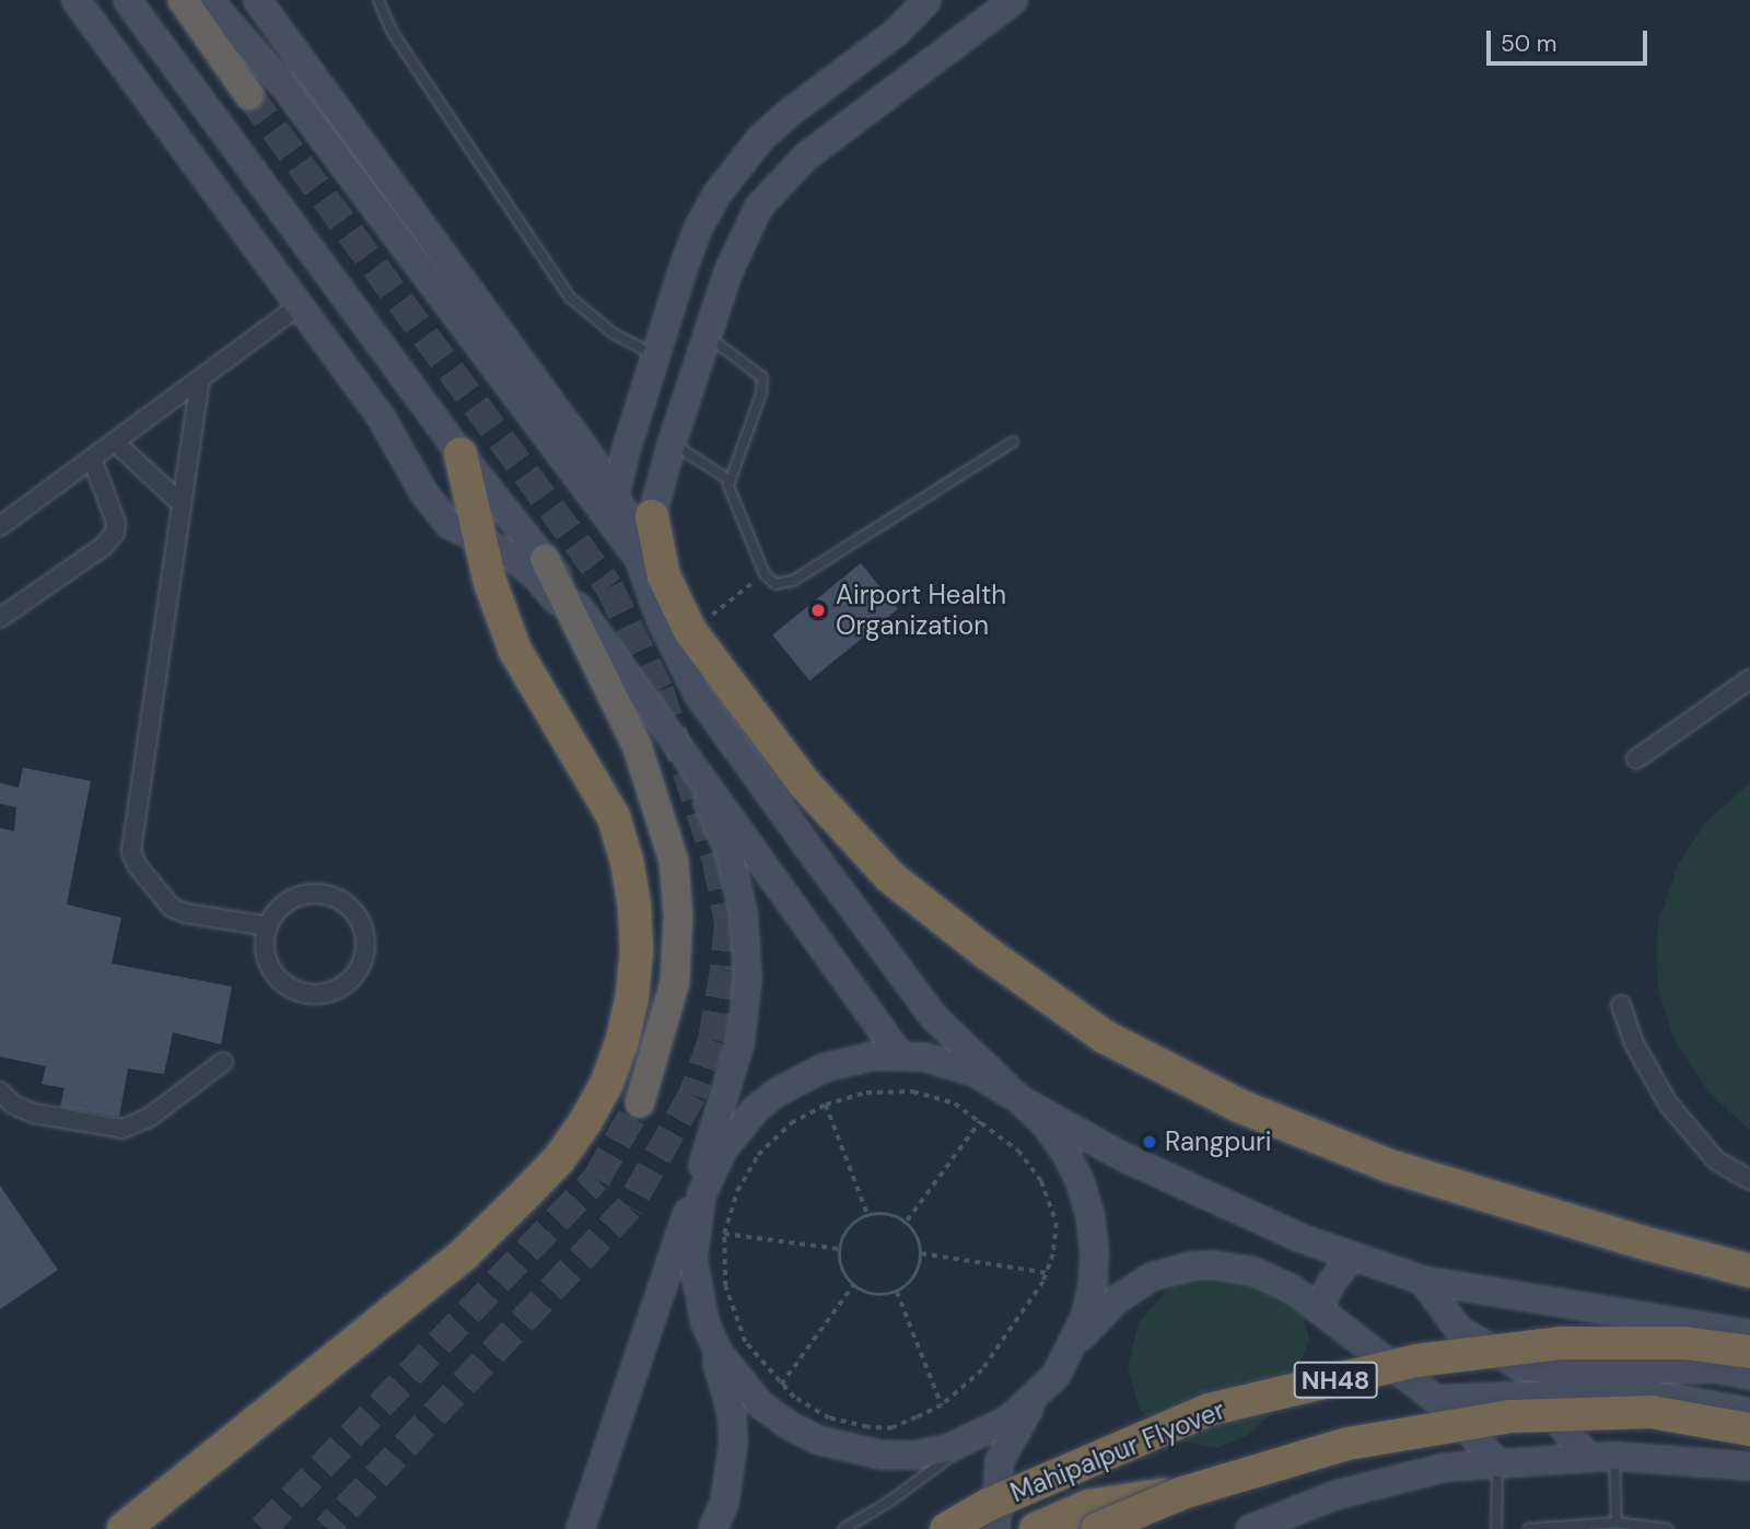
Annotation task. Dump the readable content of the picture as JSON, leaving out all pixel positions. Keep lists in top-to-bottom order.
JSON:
{
  "streets": {
    "highway": ["NH48", "Mahipalpur Flyover"]
  },
  "places": ["Airport Health Organization", "Rangpuri"],
  "scale_bar": "50 m"
}
